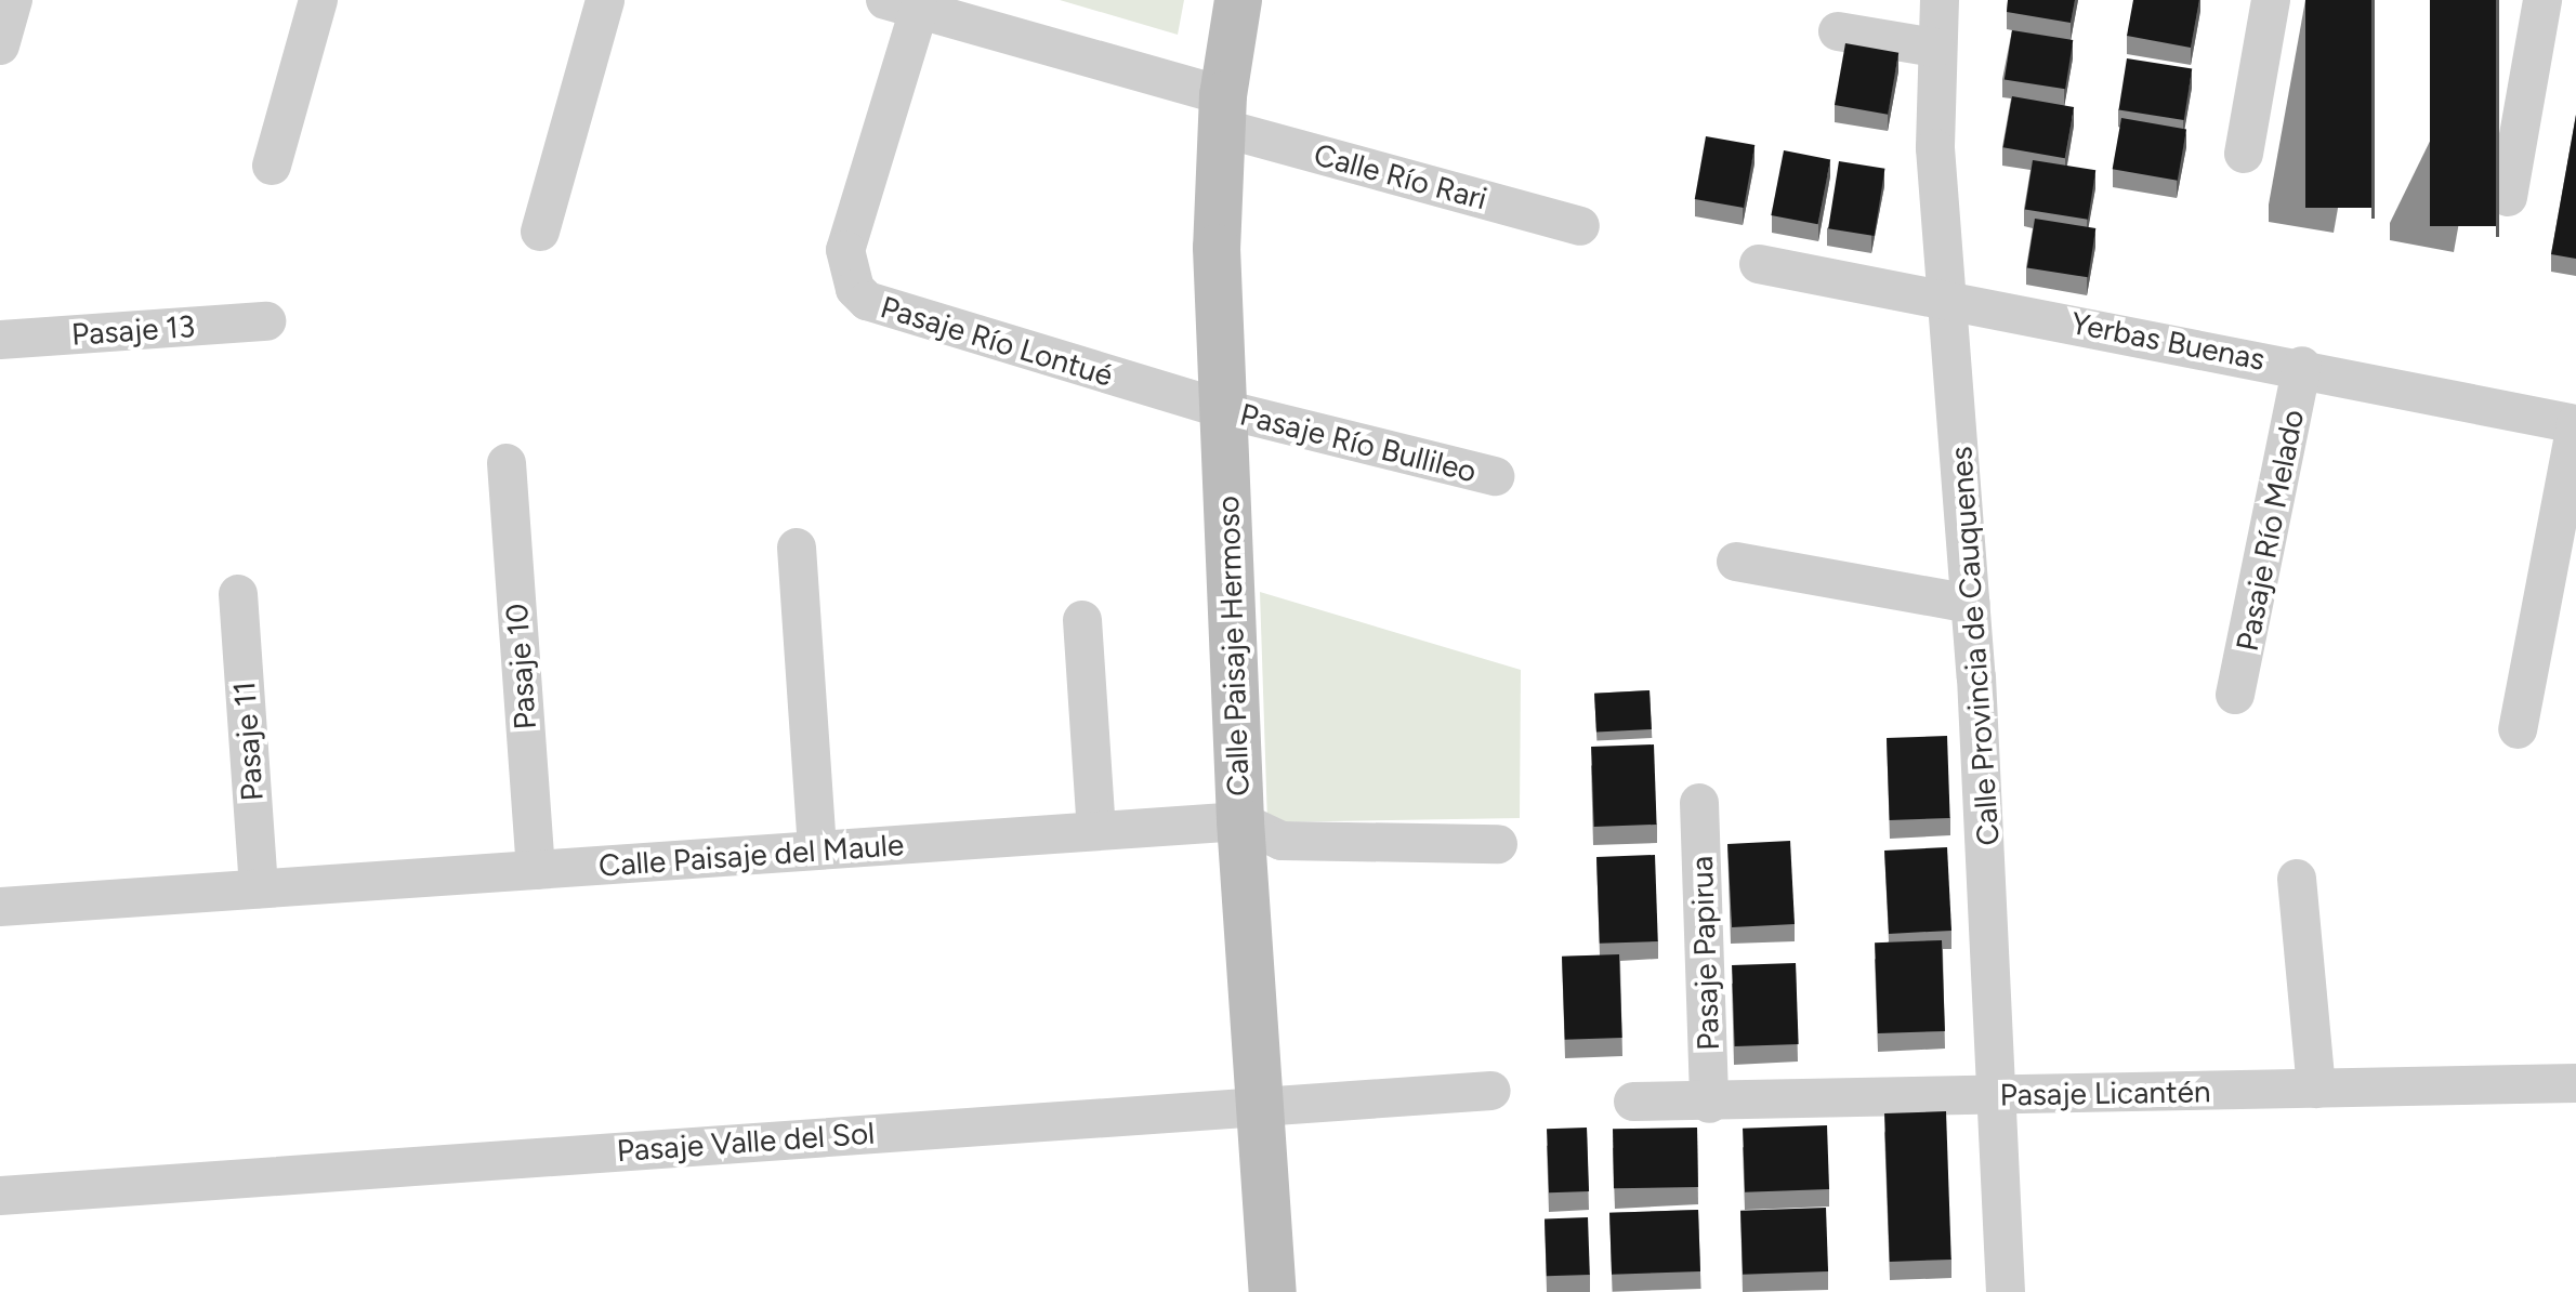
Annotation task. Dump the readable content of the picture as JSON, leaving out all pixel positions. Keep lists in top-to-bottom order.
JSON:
{
  "streets": {
    "street": [
      "Calle Río Rari",
      "Pasaje 13",
      "Pasaje Río Lontué",
      "Yerbas Buenas",
      "Pasaje Río Bullileo",
      "Pasaje Río Melado",
      "Calle Paisaje Hermoso",
      "Calle Provincia de Cauquenes",
      "Pasaje 10",
      "Pasaje 11",
      "Calle Paisaje del Maule",
      "Pasaje Papirua",
      "Pasaje Licantén",
      "Pasaje Valle del Sol"
    ]
  },
  "crossings": [
    ["Calle Río Rari", "Pasaje Río Lontué"],
    ["Calle Río Rari", "Calle Paisaje Hermoso"],
    ["Pasaje Río Lontué", "Pasaje Río Bullileo"],
    ["Pasaje Río Lontué", "Calle Paisaje Hermoso"],
    ["Yerbas Buenas", "Pasaje Río Melado"],
    ["Yerbas Buenas", "Calle Provincia de Cauquenes"],
    ["Pasaje Río Bullileo", "Calle Paisaje Hermoso"],
    ["Calle Paisaje Hermoso", "Calle Paisaje del Maule"],
    ["Calle Paisaje Hermoso", "Pasaje Valle del Sol"],
    ["Calle Provincia de Cauquenes", "Pasaje Licantén"],
    ["Pasaje 10", "Calle Paisaje del Maule"],
    ["Pasaje 11", "Calle Paisaje del Maule"],
    ["Pasaje Papirua", "Pasaje Licantén"]
  ]
}
